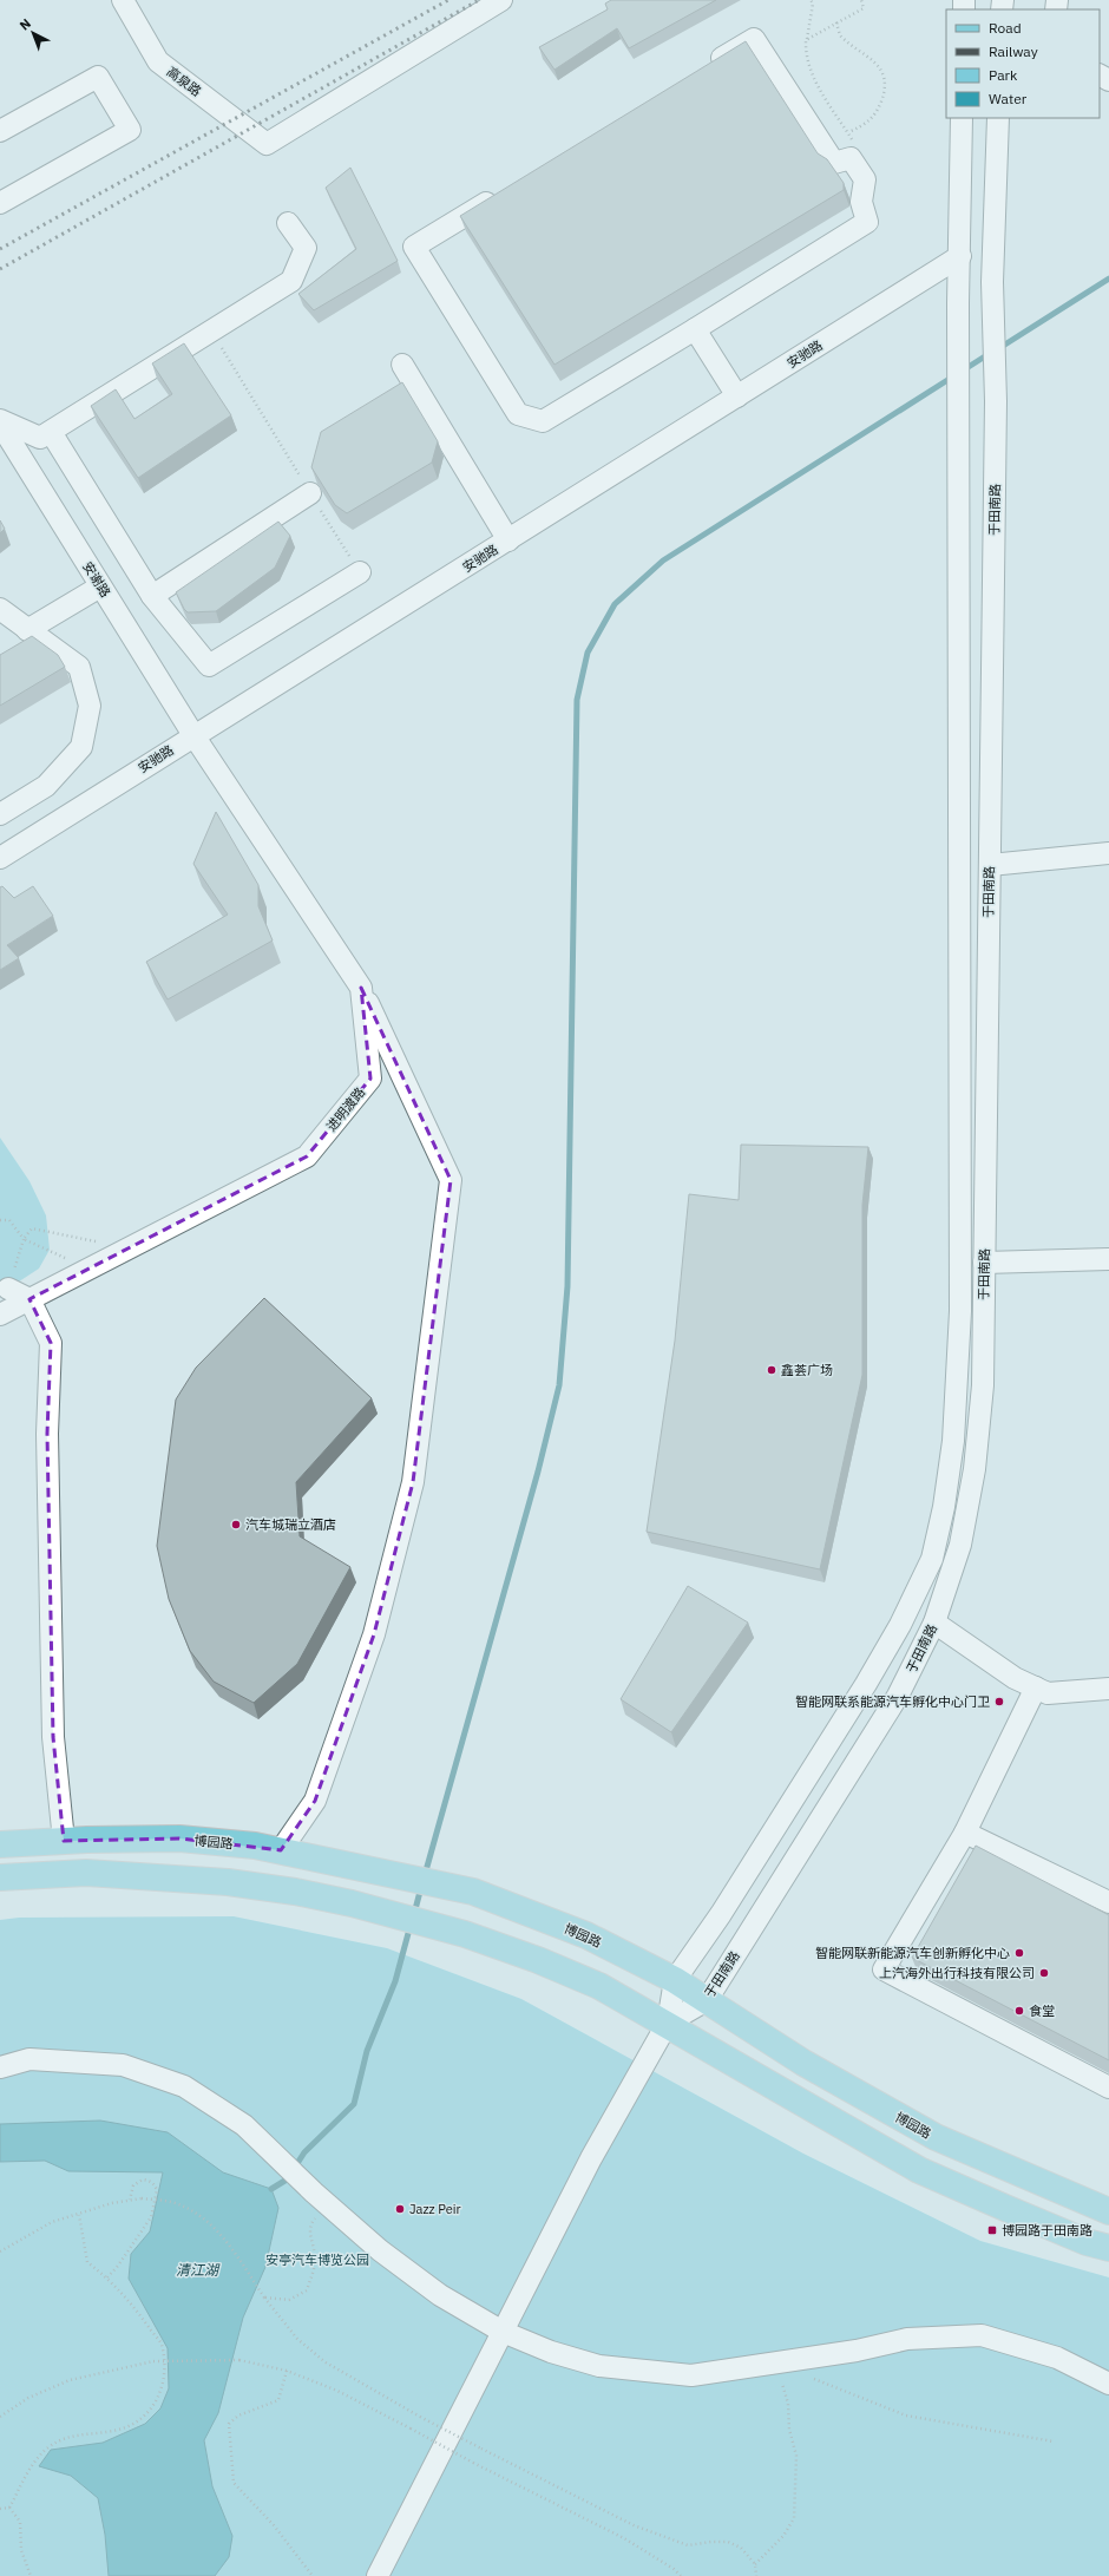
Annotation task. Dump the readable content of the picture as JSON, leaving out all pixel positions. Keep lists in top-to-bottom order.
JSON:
{
  "streets": {
    "main road": ["博园路"],
    "street": [
      "高泉路",
      "安驰路",
      "于田南路",
      "安谢路",
      "进明渡路"
    ]
  },
  "crossings": [
    ["安驰路", "于田南路"],
    ["安驰路", "安谢路"],
    ["安驰路", "进明渡路"],
    ["于田南路", "博园路"],
    ["安谢路", "进明渡路"]
  ],
  "water": ["清江湖"],
  "parks": ["安亭汽车博览公园"],
  "places": {
    "other": [
      "鑫荟广场",
      "汽车城瑞立酒店",
      "智能网联系能源汽车孵化中心门卫",
      "智能网联新能源汽车创新孵化中心",
      "上汽海外出行科技有限公司",
      "食堂",
      "Jazz Peir"
    ],
    "transit": ["博园路于田南路"]
  },
  "legend": [
    "Road",
    "Railway",
    "Park",
    "Water"
  ],
  "north": "top left"
}
